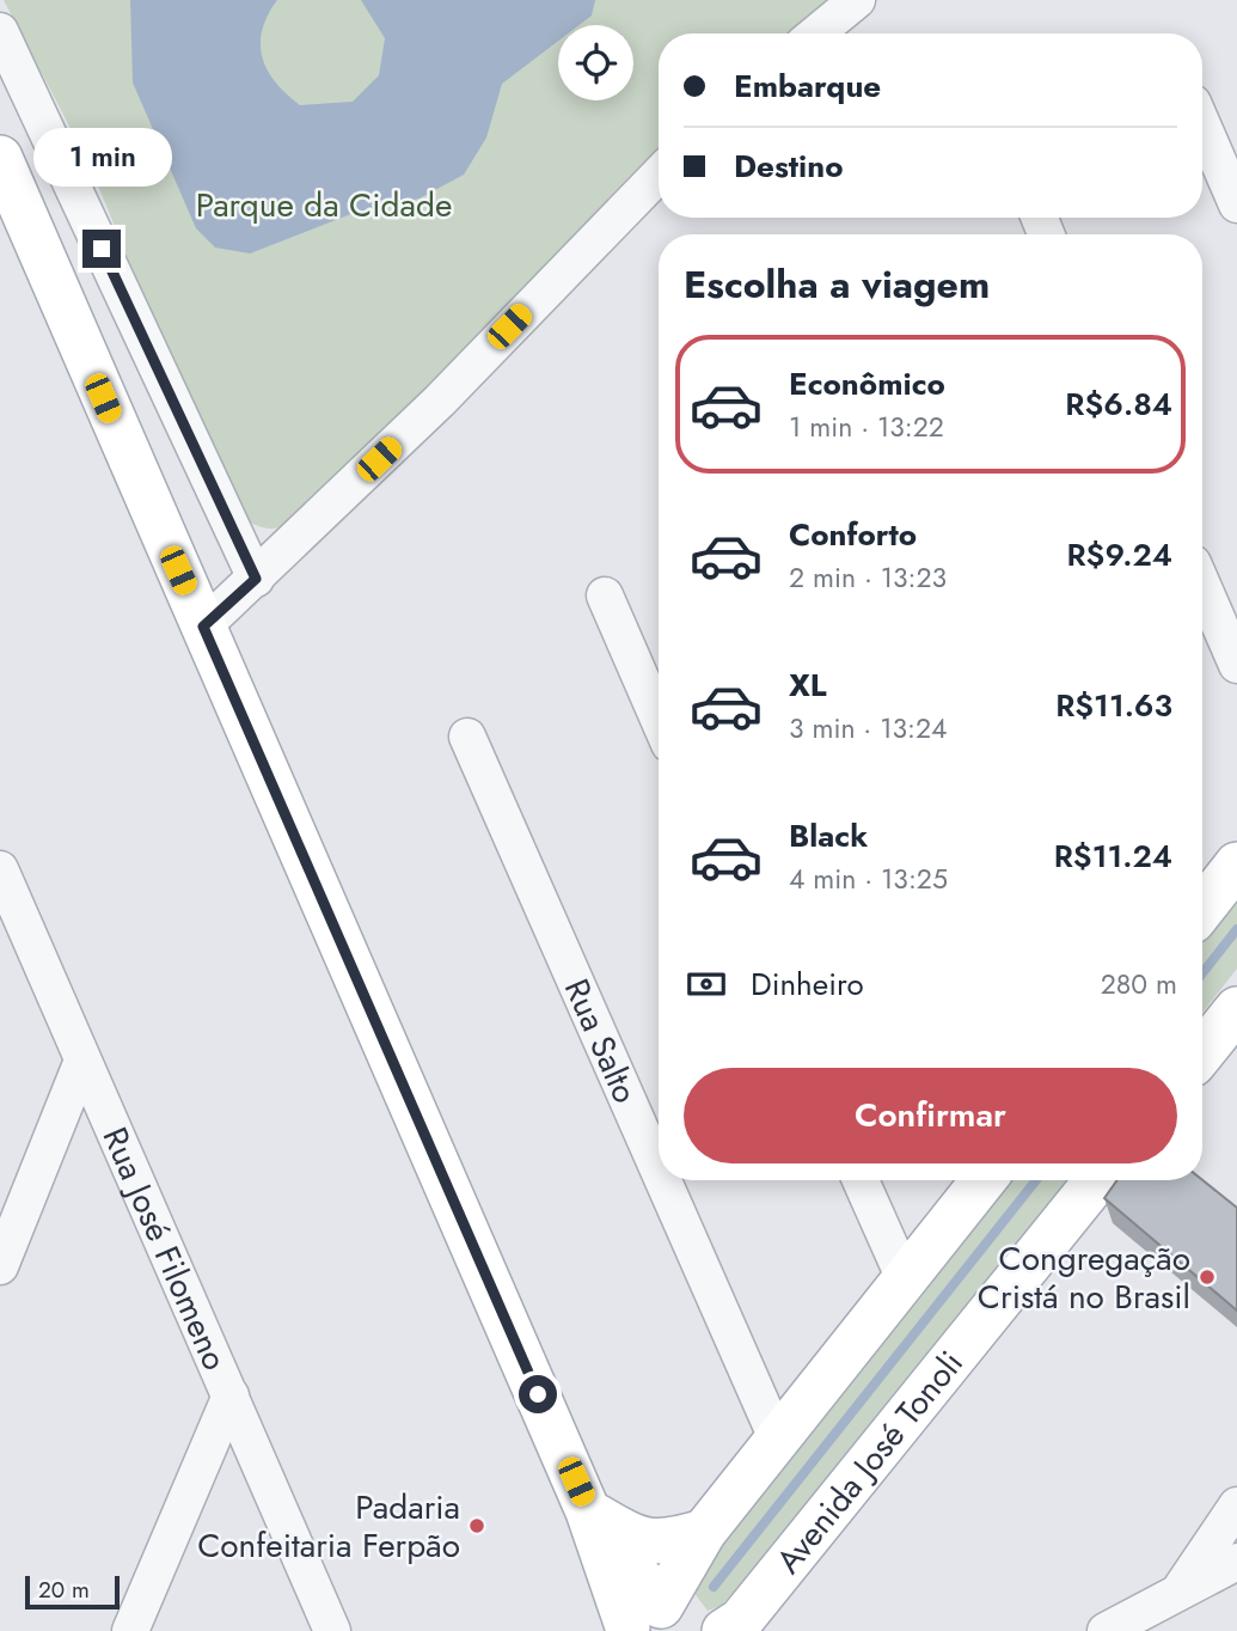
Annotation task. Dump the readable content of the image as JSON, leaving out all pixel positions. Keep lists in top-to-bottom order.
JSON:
{
  "streets": {
    "main road": ["Avenida José Tonoli"],
    "street": ["Rua Salto", "Rua José Filomeno"]
  },
  "parks": ["Parque da Cidade"],
  "places": ["Congregação Cristá no Brasil", "Padaria Confeitaria Ferpão"],
  "scale_bar": "20 m",
  "page": {
    "banner": ["Embarque", "Destino"],
    "bubble": "1 min",
    "heading": "Escolha a viagem",
    "list": [
      {
        "name": "Econômico",
        "note": "1 min · 13:22",
        "value": "R$6.84"
      },
      {
        "name": "Conforto",
        "note": "2 min · 13:23",
        "value": "R$9.24"
      },
      {
        "name": "XL",
        "note": "3 min · 13:24",
        "value": "R$11.63"
      },
      {
        "name": "Black",
        "note": "4 min · 13:25",
        "value": "R$11.24"
      }
    ],
    "pay": ["Dinheiro", "280 m"],
    "buttons": "Confirmar",
    "scale": "20 m"
  }
}
